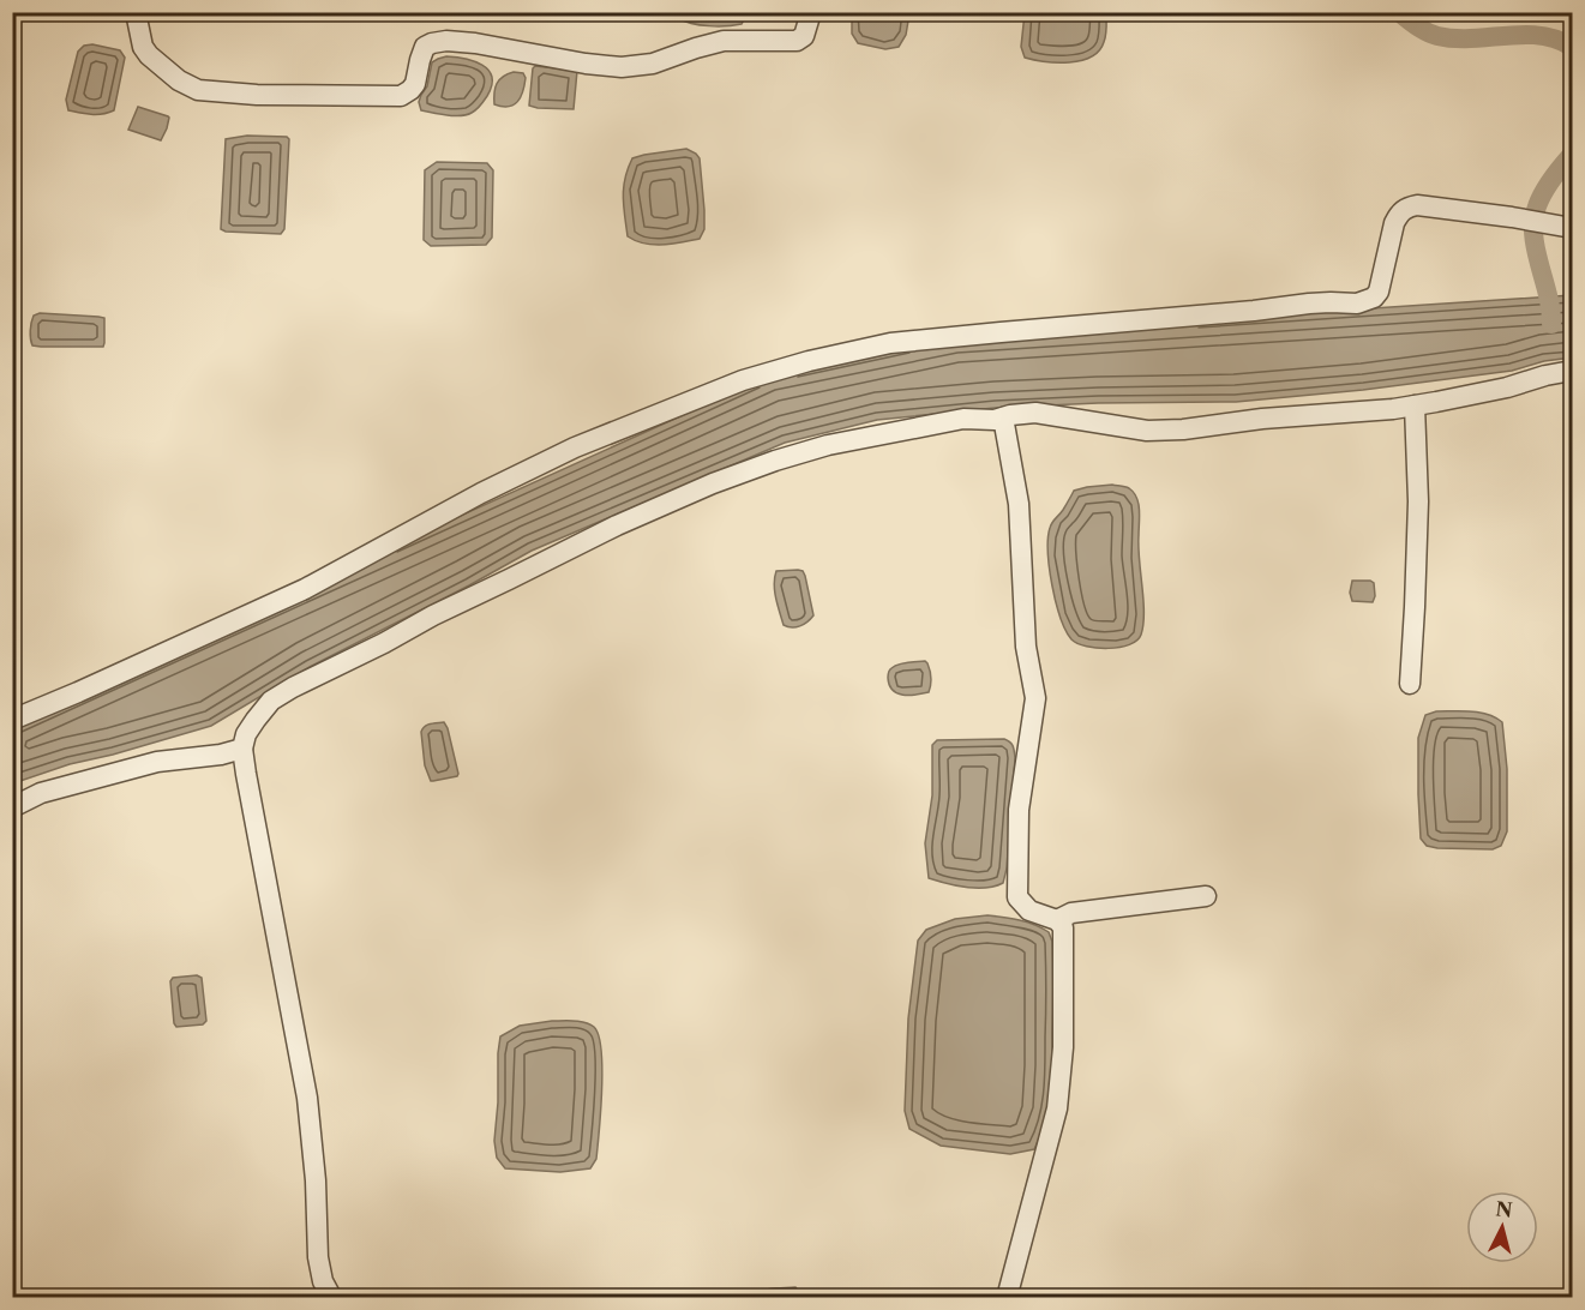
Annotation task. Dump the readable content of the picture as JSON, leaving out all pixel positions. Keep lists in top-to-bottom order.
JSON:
{
  "north": "top"
}
